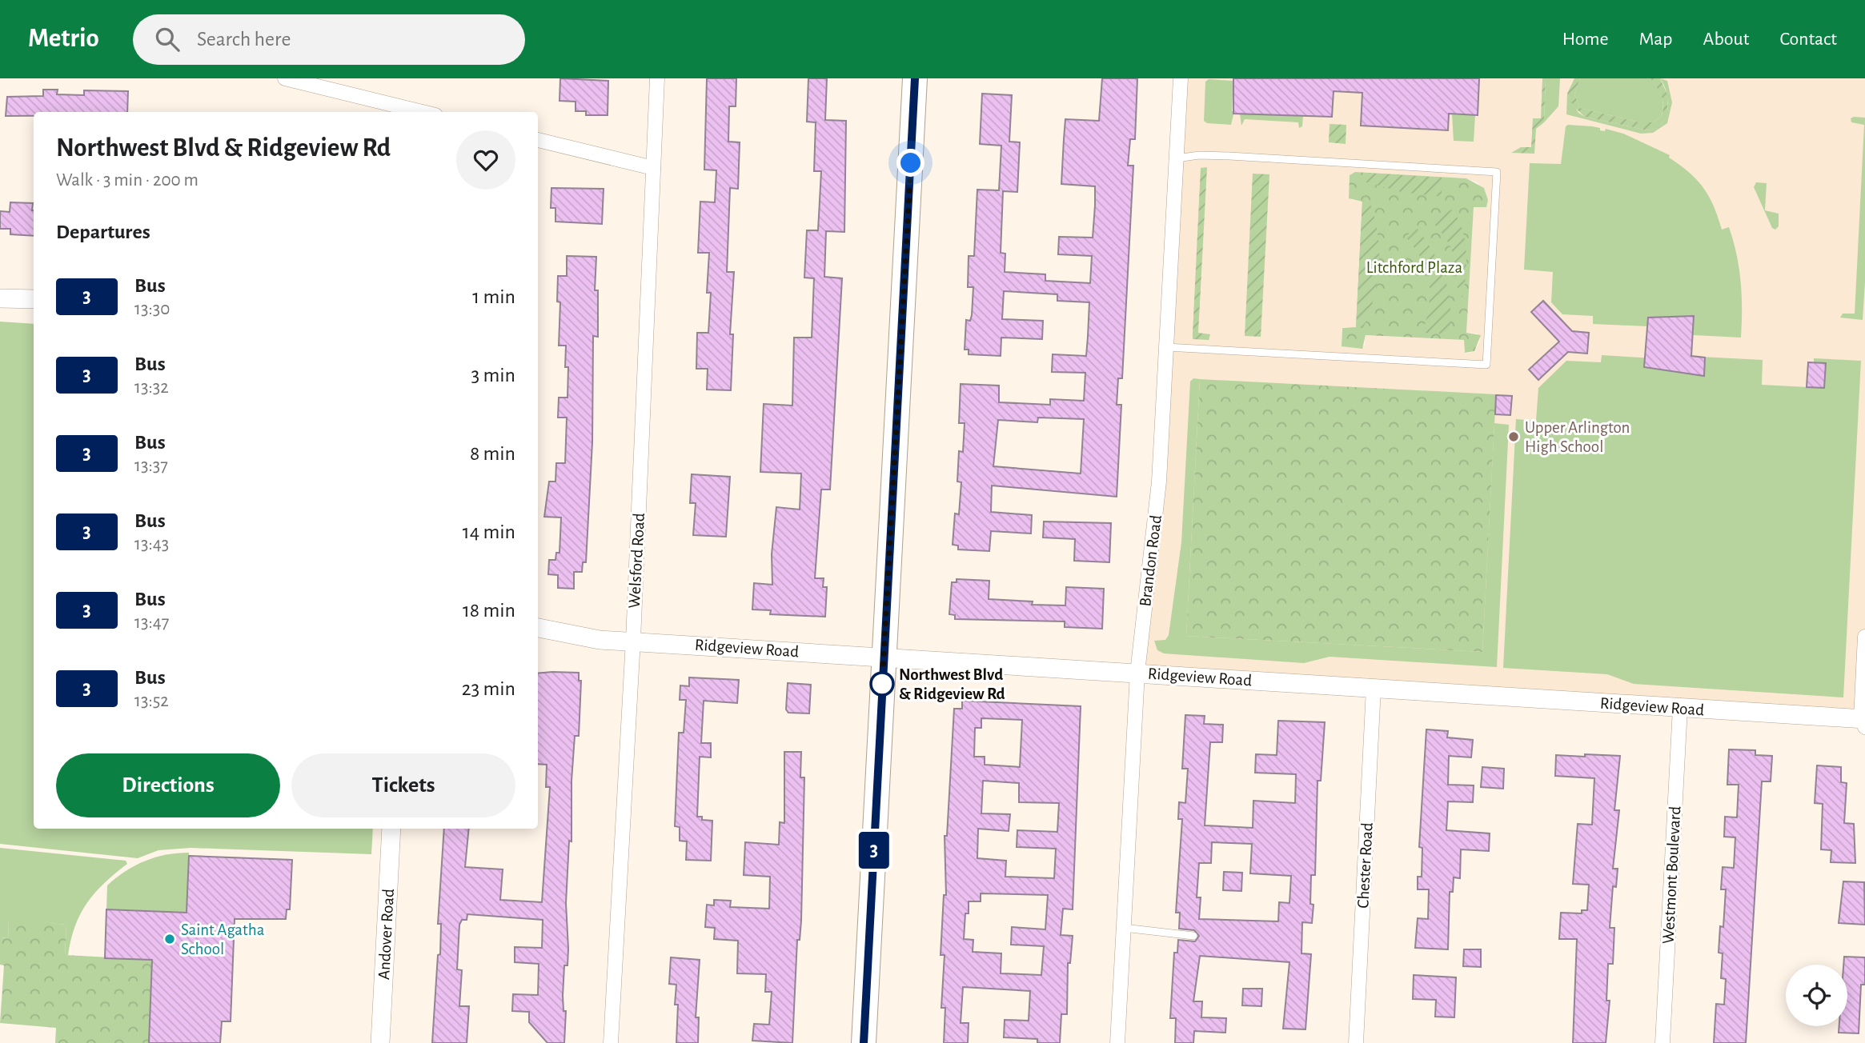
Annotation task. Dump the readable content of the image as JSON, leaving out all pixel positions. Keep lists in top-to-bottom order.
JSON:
{
  "streets": {
    "street": [
      "Welsford Road",
      "Brandon Road",
      "Ridgeview Road",
      "Chester Road",
      "Westmont Boulevard",
      "Andover Road"
    ]
  },
  "crossings": [
    ["Welsford Road", "Ridgeview Road"],
    ["Brandon Road", "Ridgeview Road"],
    ["Ridgeview Road", "Chester Road"],
    ["Ridgeview Road", "Westmont Boulevard"]
  ],
  "parks": ["Litchford Plaza"],
  "places": ["Upper Arlington High School", "Northwest Blvd & Ridgeview Rd", "Saint Agatha School"],
  "lines": ["bus line 3"],
  "page": {
    "header": "Metrio",
    "search": "Search here",
    "nav": [
      "Home",
      "Map",
      "About",
      "Contact"
    ],
    "on_map": "3",
    "heading": [
      ["Northwest Blvd & Ridgeview Rd", "Walk · 3 min · 200 m"],
      "Departures"
    ],
    "list": [
      {
        "mark": "3",
        "name": "Bus",
        "note": "13:30",
        "value": "1 min"
      },
      {
        "mark": "3",
        "name": "Bus",
        "note": "13:32",
        "value": "3 min"
      },
      {
        "mark": "3",
        "name": "Bus",
        "note": "13:37",
        "value": "8 min"
      },
      {
        "mark": "3",
        "name": "Bus",
        "note": "13:43",
        "value": "14 min"
      },
      {
        "mark": "3",
        "name": "Bus",
        "note": "13:47",
        "value": "18 min"
      },
      {
        "mark": "3",
        "name": "Bus",
        "note": "13:52",
        "value": "23 min"
      }
    ],
    "buttons": ["Directions", "Tickets"]
  }
}
